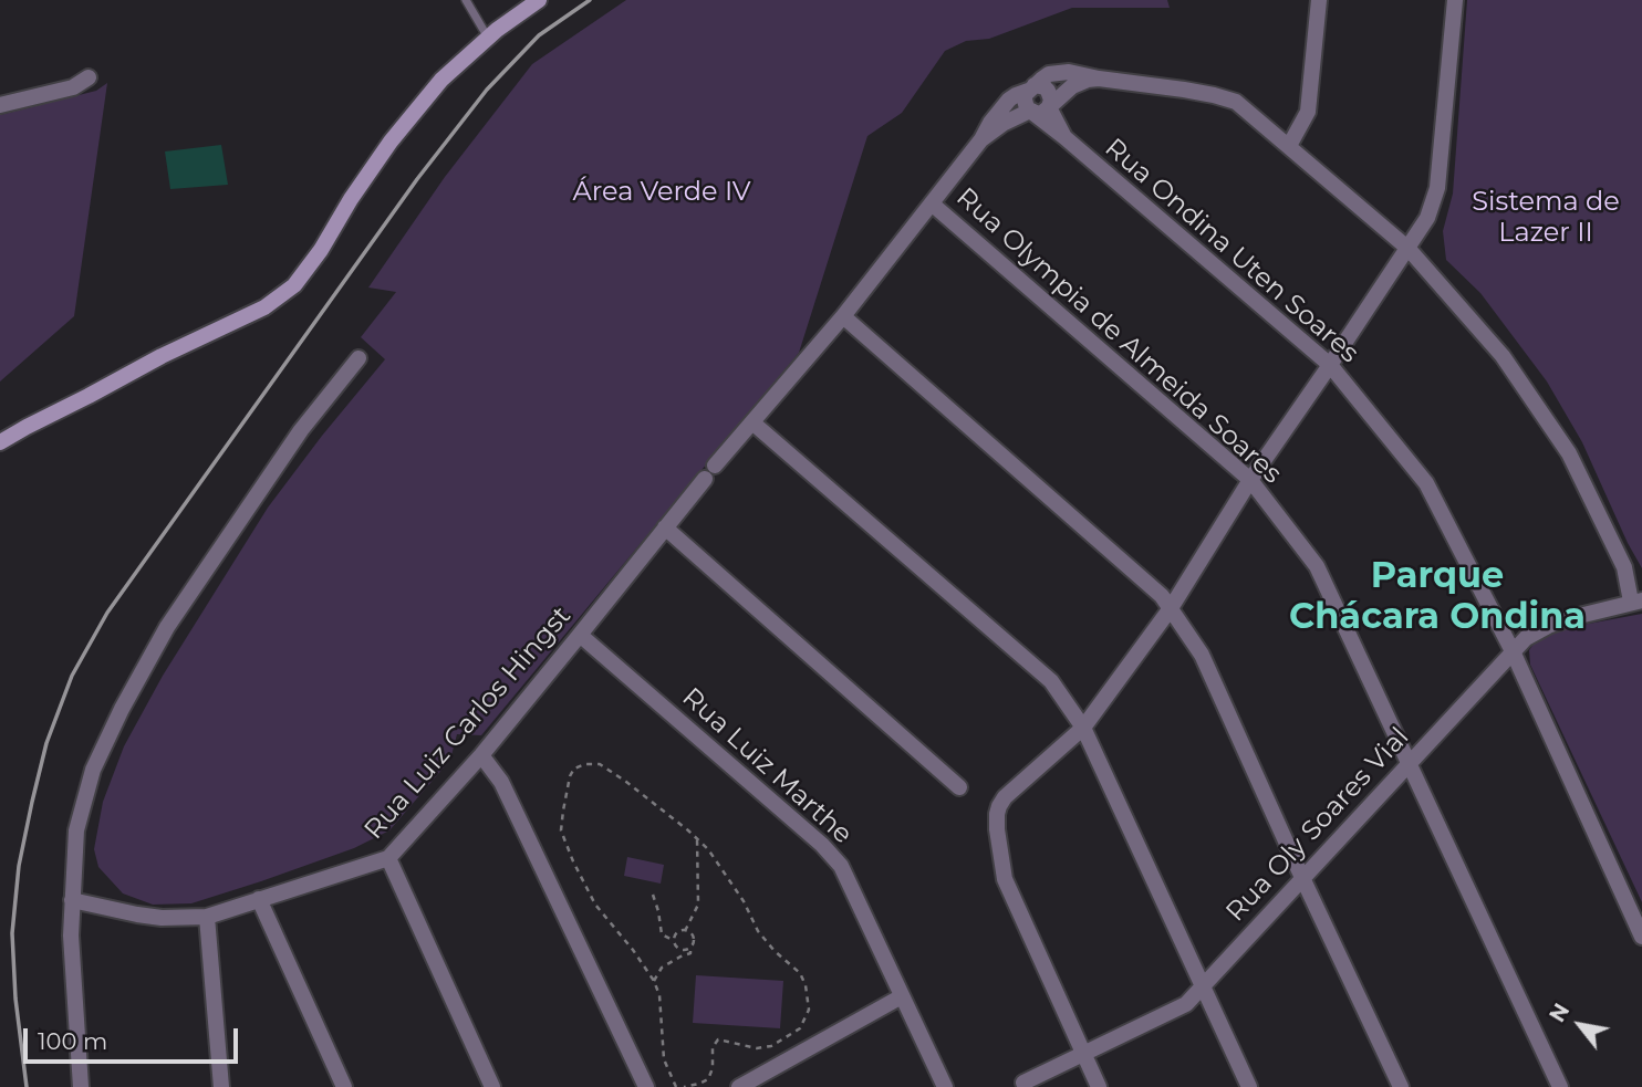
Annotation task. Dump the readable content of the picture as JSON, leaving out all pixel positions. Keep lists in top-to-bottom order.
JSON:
{
  "streets": {
    "street": [
      "Rua Ondina Uten Soares",
      "Rua Olympia de Almeida Soares",
      "Rua Luiz Carlos Hingst",
      "Rua Luiz Marthe",
      "Rua Oly Soares Vial"
    ]
  },
  "crossings": [
    ["Rua Ondina Uten Soares", "Rua Oly Soares Vial"],
    ["Rua Olympia de Almeida Soares", "Rua Oly Soares Vial"],
    ["Rua Luiz Carlos Hingst", "Rua Luiz Marthe"]
  ],
  "districts": ["Parque Chácara Ondina"],
  "parks": ["Área Verde IV", "Sistema de Lazer II"],
  "scale_bar": "100 m",
  "north": "top left"
}
